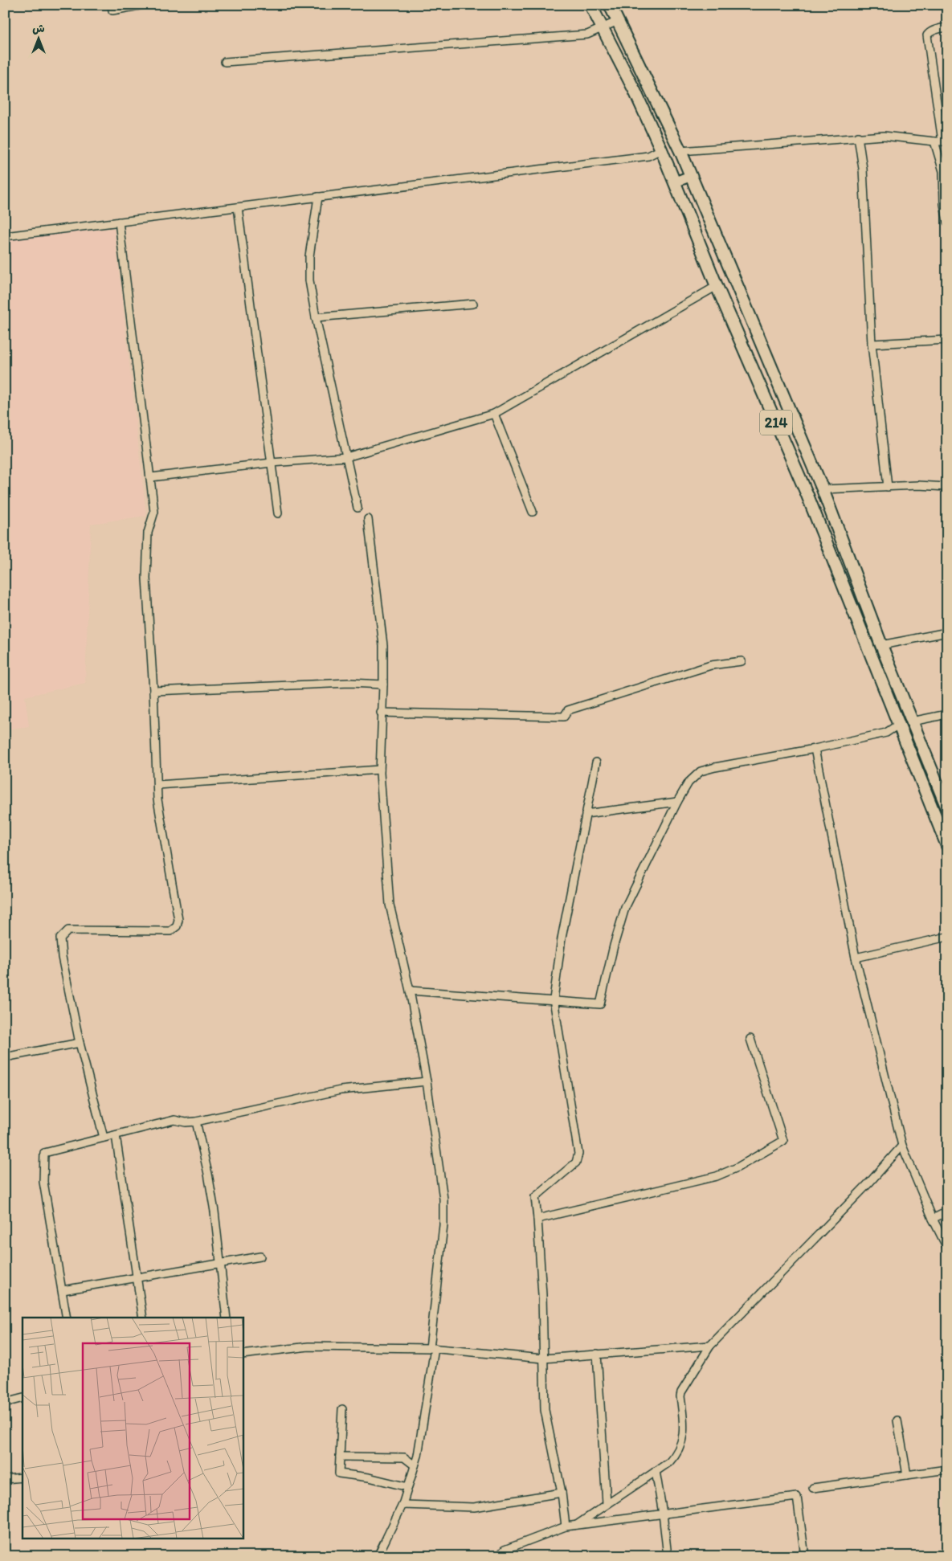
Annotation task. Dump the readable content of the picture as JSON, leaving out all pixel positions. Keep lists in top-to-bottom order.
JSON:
{
  "streets": {
    "highway": ["214"]
  },
  "north": "top"
}
